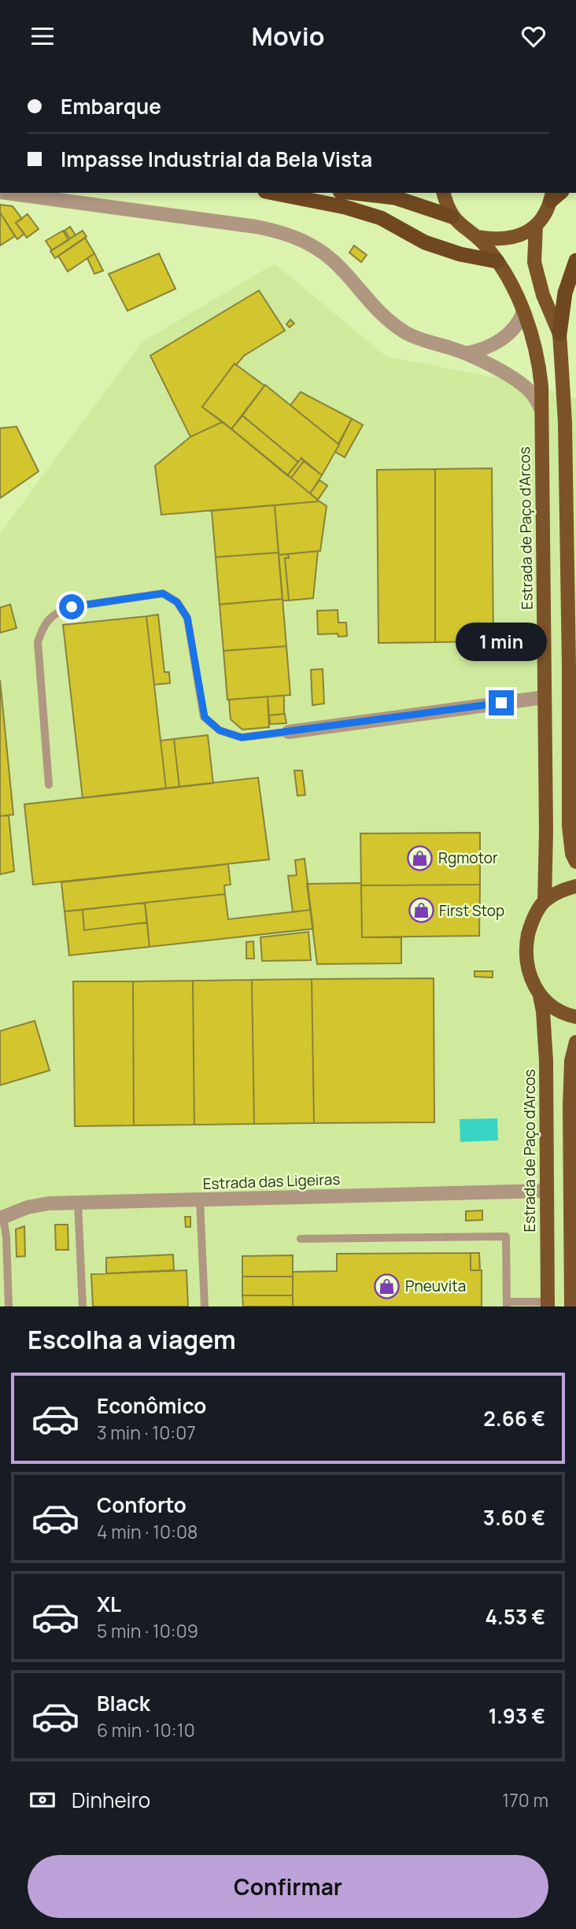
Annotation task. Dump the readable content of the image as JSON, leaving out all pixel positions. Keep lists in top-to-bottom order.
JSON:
{
  "streets": {
    "main road": ["Estrada de Paço d'Arcos"],
    "street": ["Estrada das Ligeiras"]
  },
  "crossings": [
    ["Estrada de Paço d'Arcos", "Estrada das Ligeiras"]
  ],
  "places": {
    "shop": ["Rgmotor", "First Stop", "Pneuvita"]
  },
  "page": {
    "header": "Movio",
    "banner": ["Embarque", "Impasse Industrial da Bela Vista"],
    "bubble": "1 min",
    "heading": "Escolha a viagem",
    "list": [
      {
        "name": "Econômico",
        "note": "3 min · 10:07",
        "value": "2.66 €"
      },
      {
        "name": "Conforto",
        "note": "4 min · 10:08",
        "value": "3.60 €"
      },
      {
        "name": "XL",
        "note": "5 min · 10:09",
        "value": "4.53 €"
      },
      {
        "name": "Black",
        "note": "6 min · 10:10",
        "value": "1.93 €"
      }
    ],
    "pay": ["Dinheiro", "170 m"],
    "buttons": "Confirmar"
  }
}
